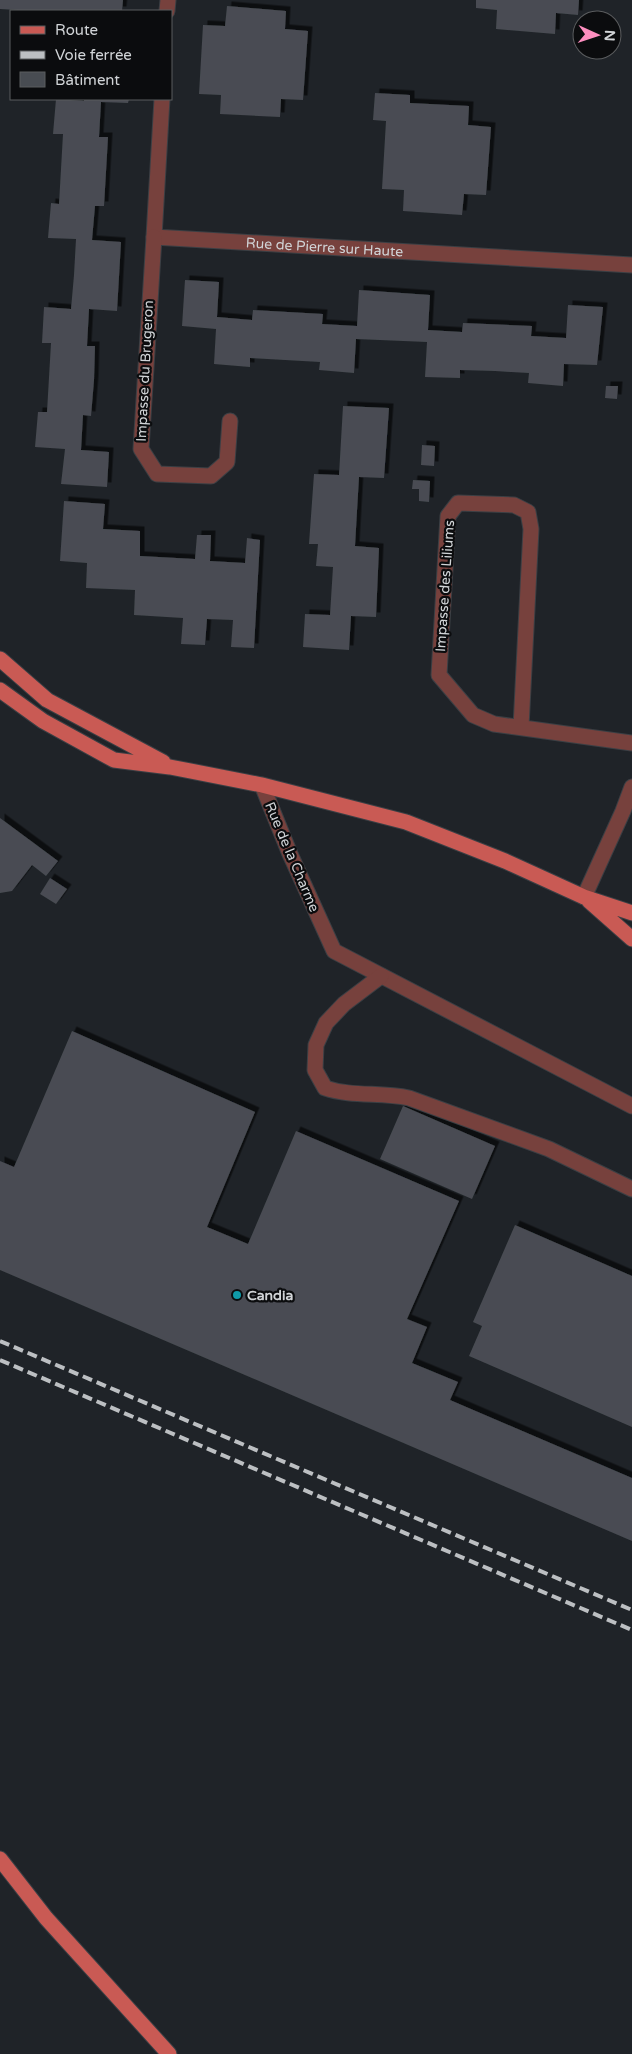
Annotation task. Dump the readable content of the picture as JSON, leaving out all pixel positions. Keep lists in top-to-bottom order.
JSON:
{
  "streets": {
    "main road": ["Rue de la Charme"],
    "street": ["Rue de Pierre sur Haute", "Impasse du Brugeron", "Impasse des Liliums"]
  },
  "crossings": [
    ["Rue de Pierre sur Haute", "Impasse du Brugeron"]
  ],
  "places": ["Candia"],
  "legend": ["Route", "Voie ferrée", "Bâtiment"],
  "north": "right"
}
